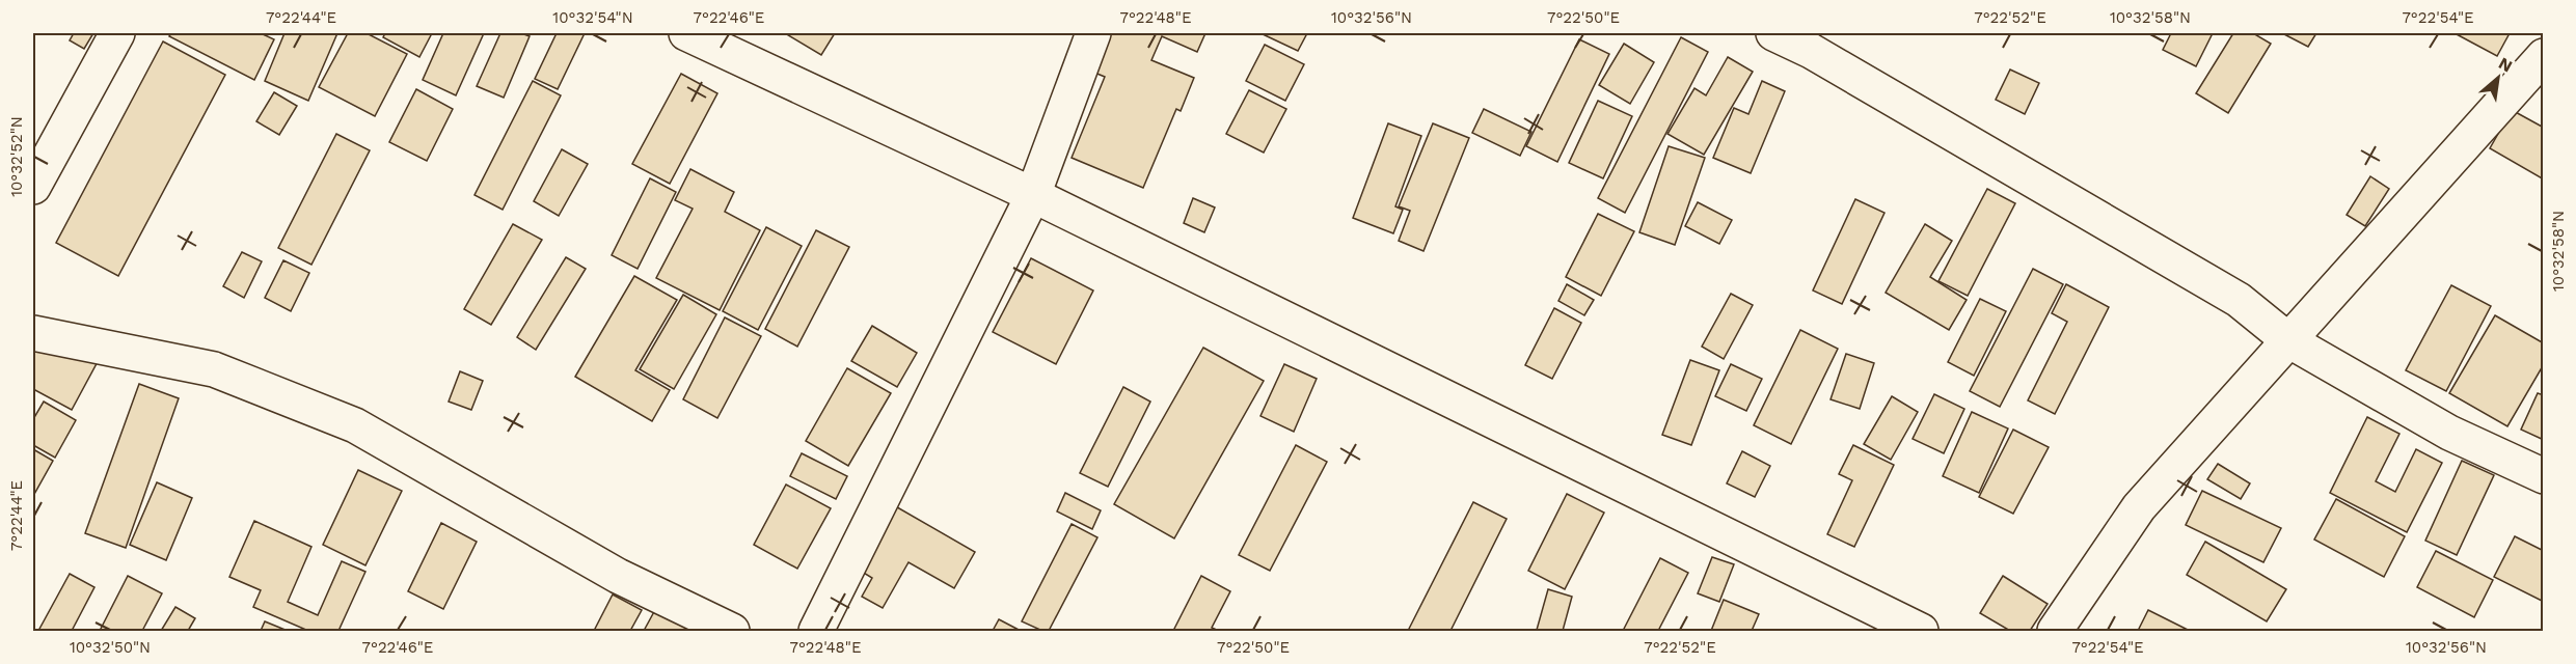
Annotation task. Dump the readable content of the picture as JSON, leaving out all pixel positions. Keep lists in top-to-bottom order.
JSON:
{
  "north": "top right",
  "coordinates": [
    "7°22'44\"E",
    "10°32'54\"N",
    "7°22'46\"E",
    "7°22'48\"E",
    "10°32'56\"N",
    "7°22'50\"E",
    "7°22'52\"E",
    "10°32'58\"N",
    "7°22'54\"E",
    "10°32'52\"N",
    "10°32'50\"N"
  ]
}
